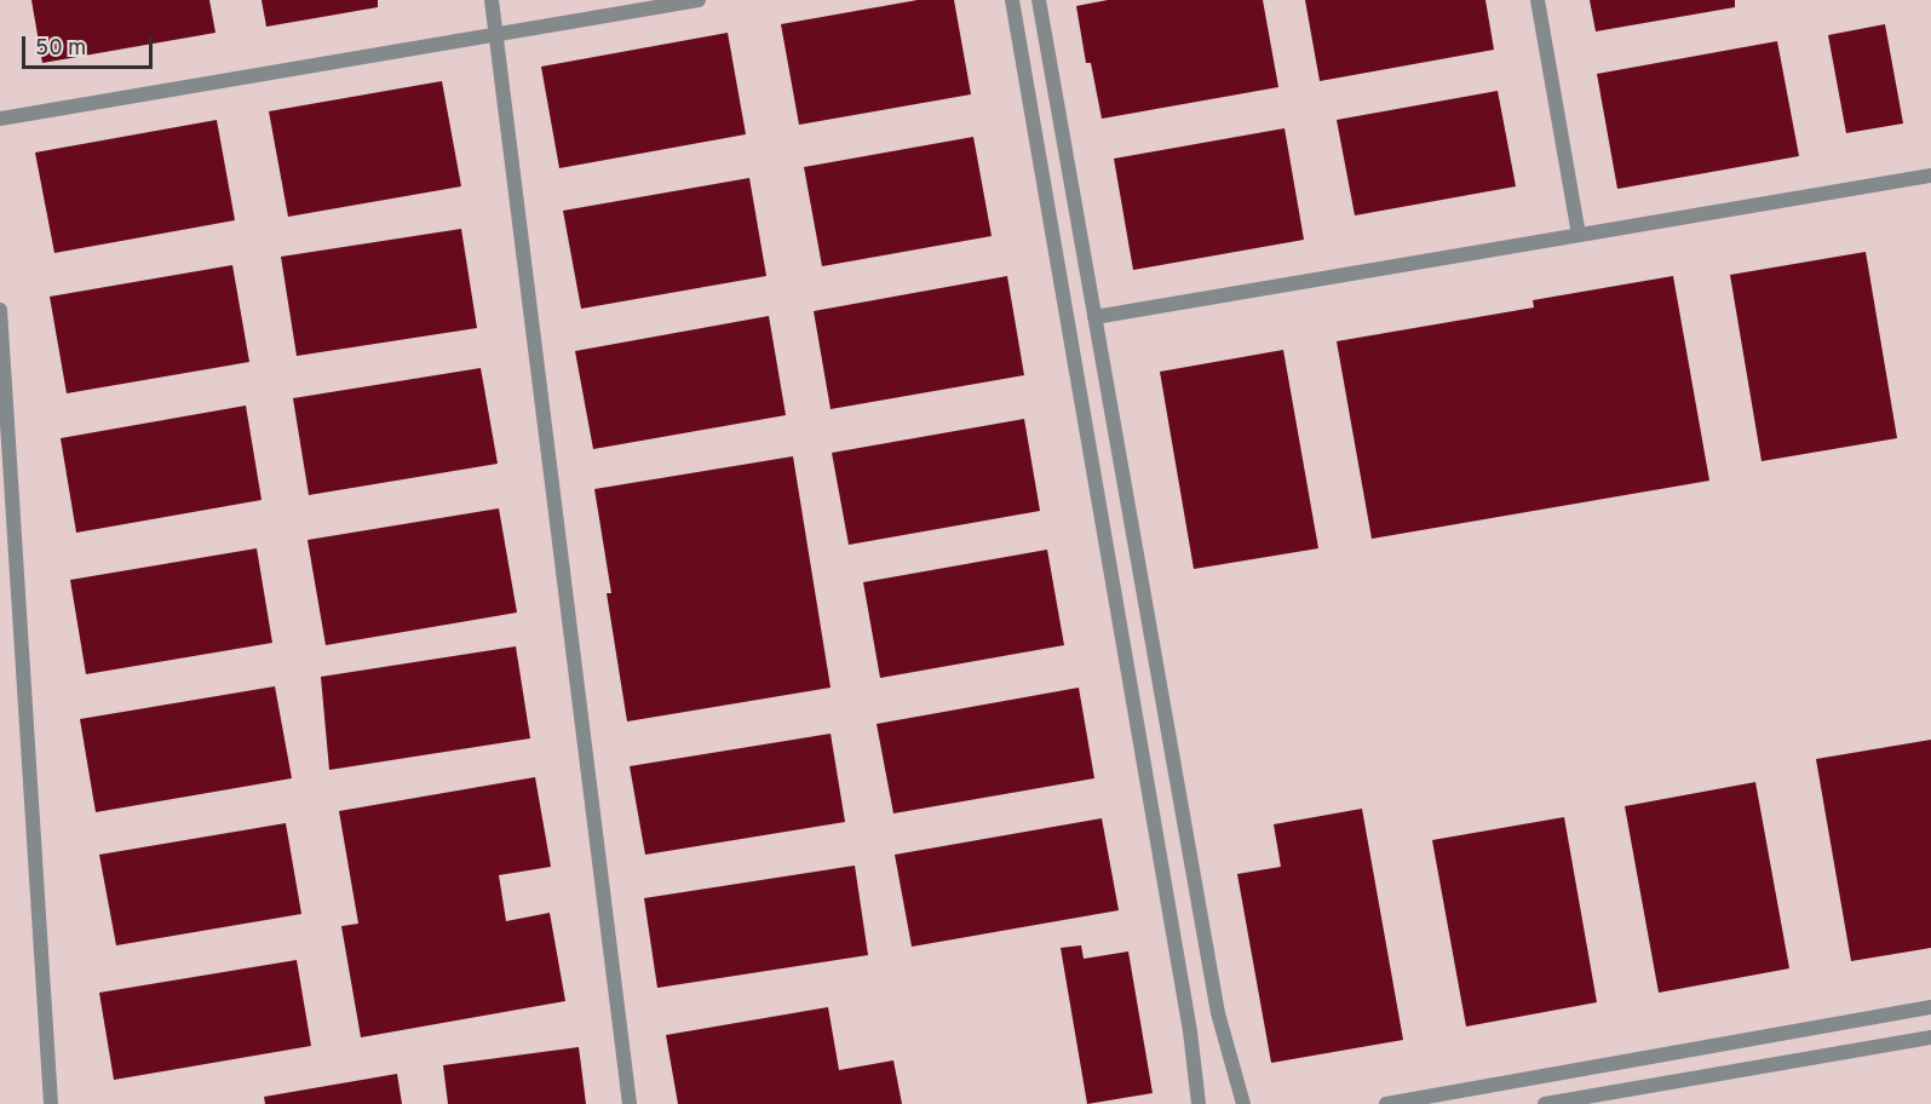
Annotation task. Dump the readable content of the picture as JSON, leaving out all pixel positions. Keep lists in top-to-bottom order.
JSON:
{
  "scale_bar": "50 m"
}
